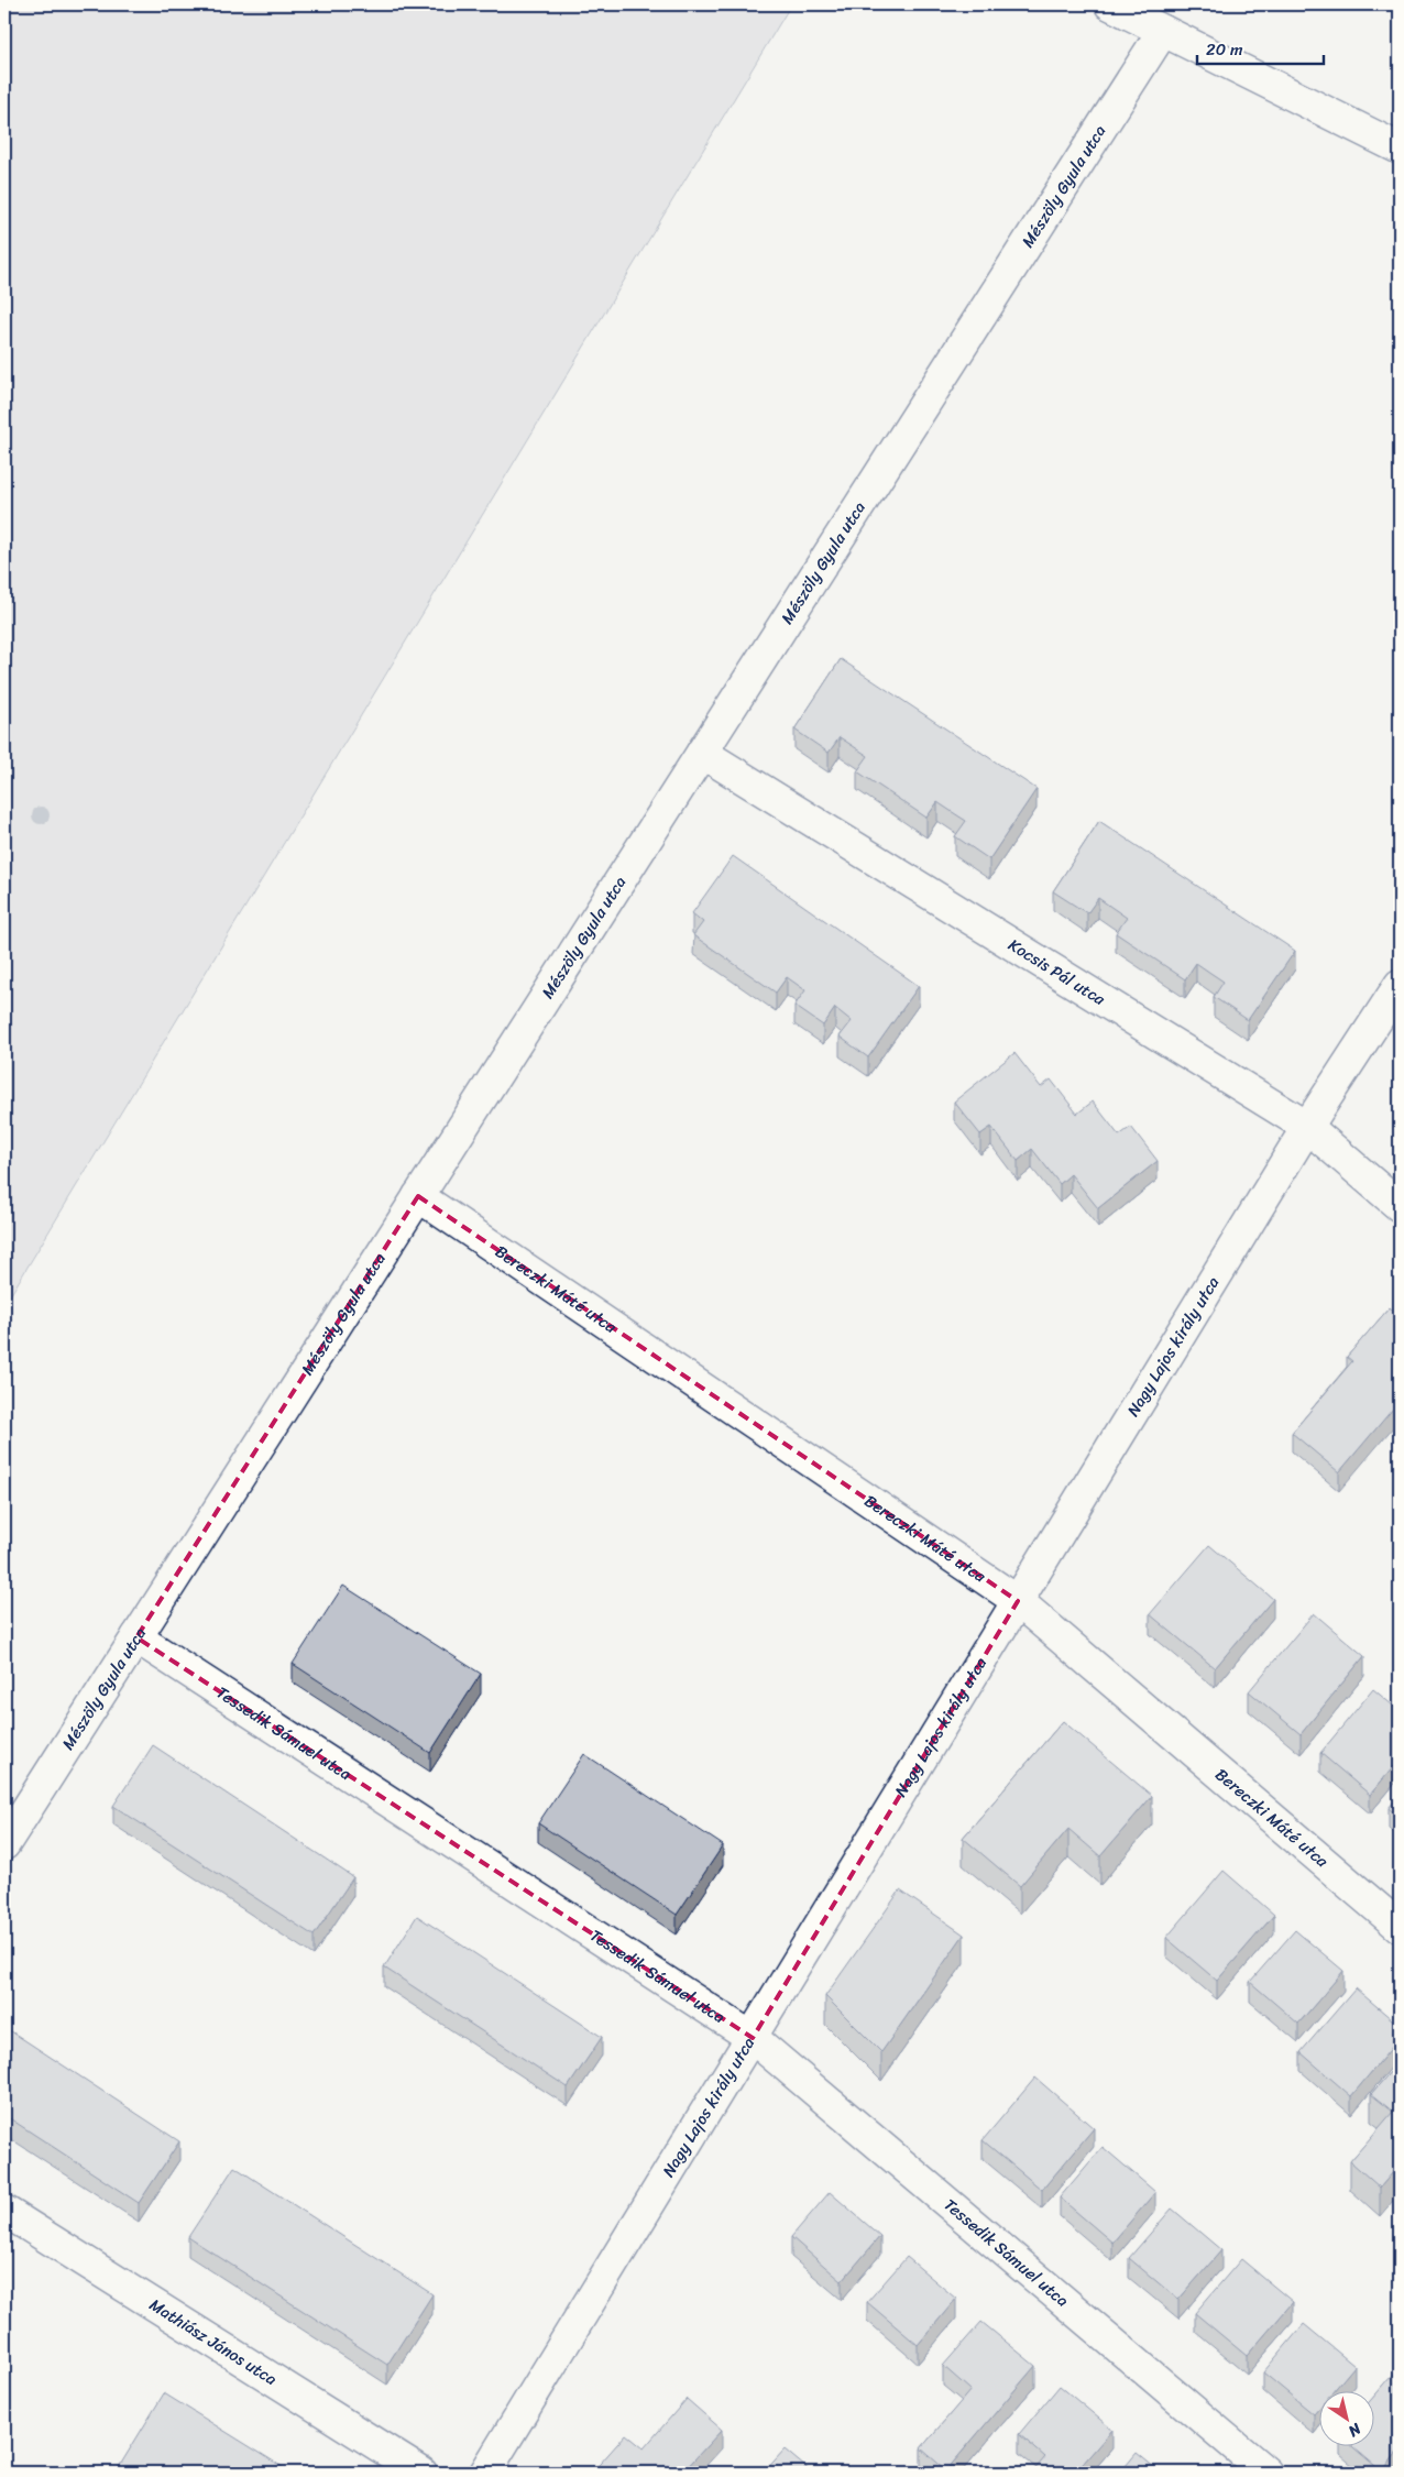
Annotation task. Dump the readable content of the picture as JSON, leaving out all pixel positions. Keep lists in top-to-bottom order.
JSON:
{
  "streets": {
    "street": [
      "Mészöly Gyula utca",
      "Kocsis Pál utca",
      "Bereczki Máté utca",
      "Nagy Lajos király utca",
      "Tessedik Sámuel utca",
      "Mathiász János utca"
    ]
  },
  "crossings": [
    ["Mészöly Gyula utca", "Kocsis Pál utca"],
    ["Mészöly Gyula utca", "Bereczki Máté utca"],
    ["Mészöly Gyula utca", "Tessedik Sámuel utca"],
    ["Kocsis Pál utca", "Nagy Lajos király utca"],
    ["Bereczki Máté utca", "Nagy Lajos király utca"],
    ["Nagy Lajos király utca", "Tessedik Sámuel utca"]
  ],
  "scale_bar": "20 m",
  "north": "bottom right"
}
